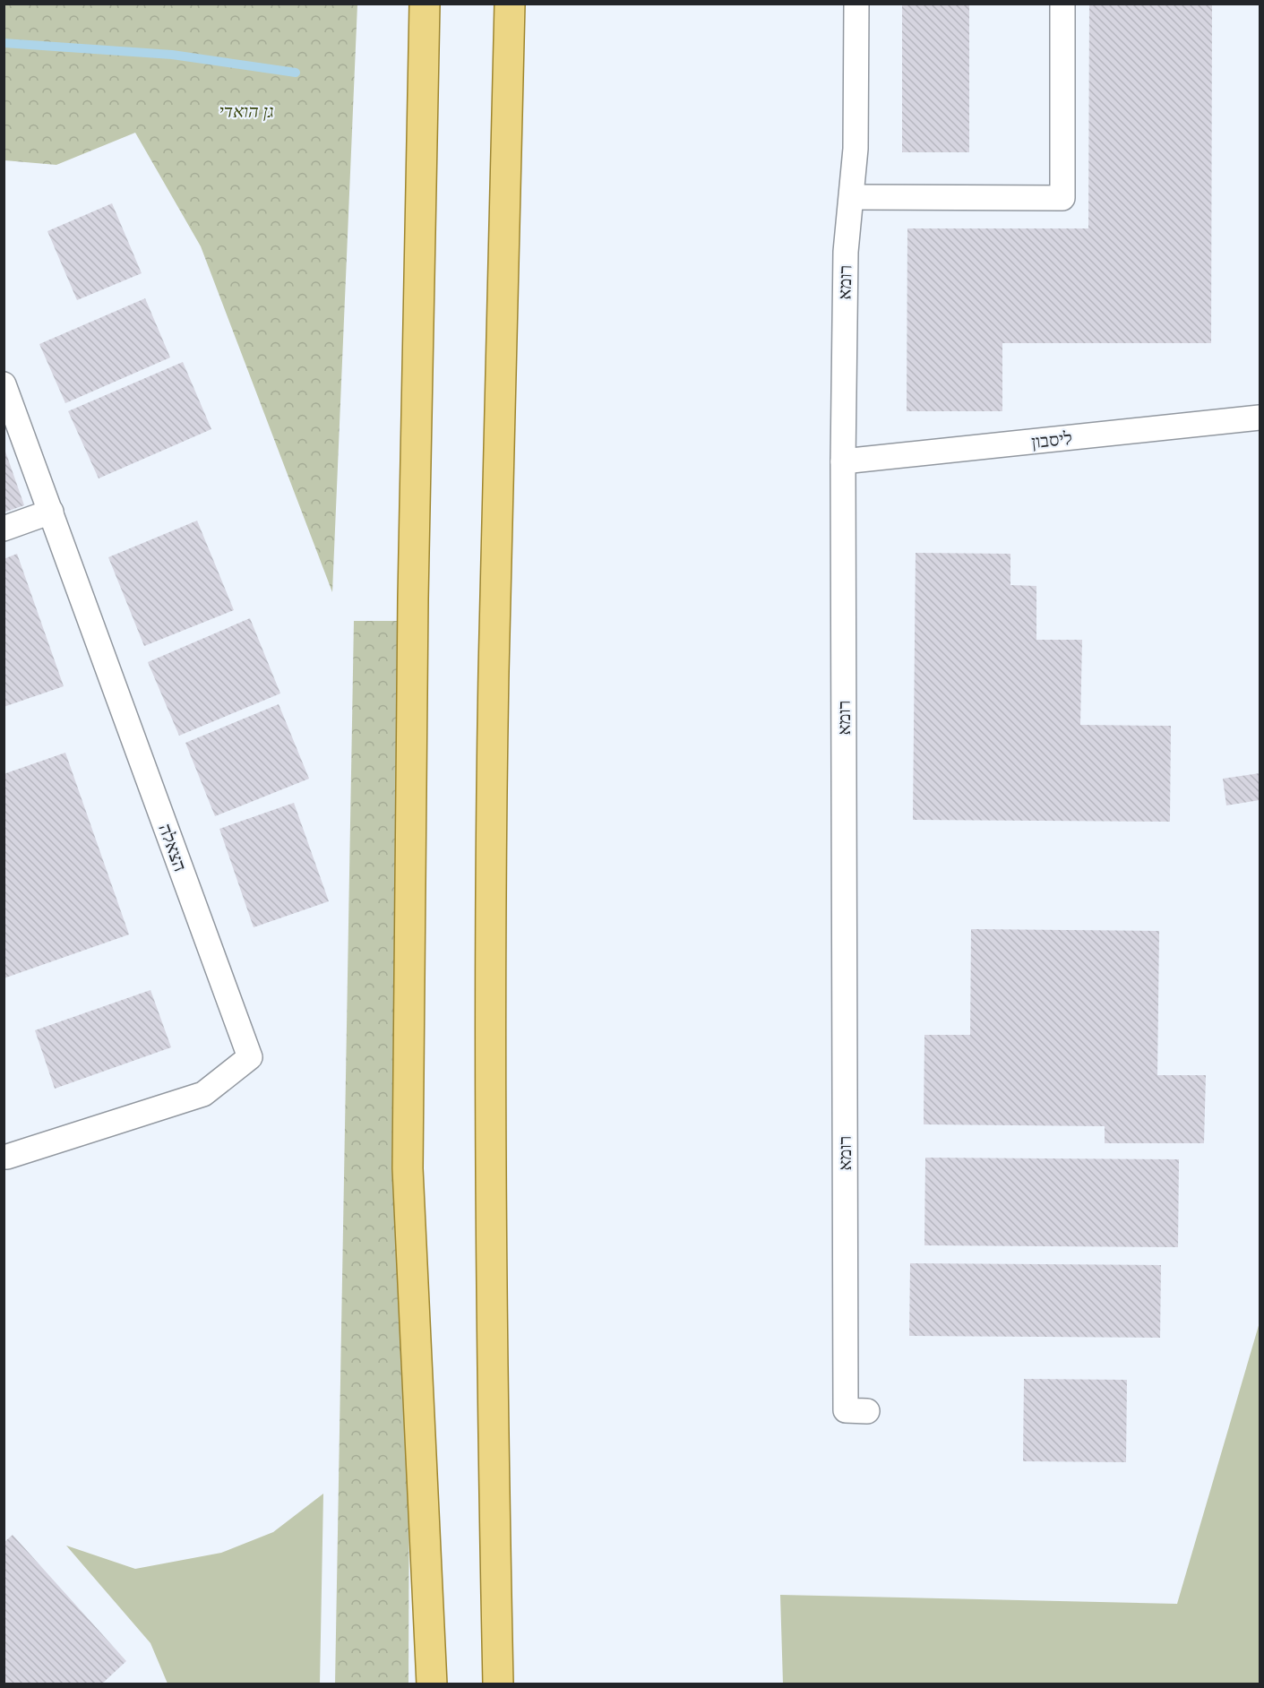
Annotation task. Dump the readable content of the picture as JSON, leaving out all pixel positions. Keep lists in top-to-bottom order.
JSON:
{
  "streets": {
    "street": ["רומא", "ליסבון", "הצאלה"]
  },
  "crossings": [
    ["רומא", "ליסבון"]
  ],
  "parks": ["גן הואדי"]
}
